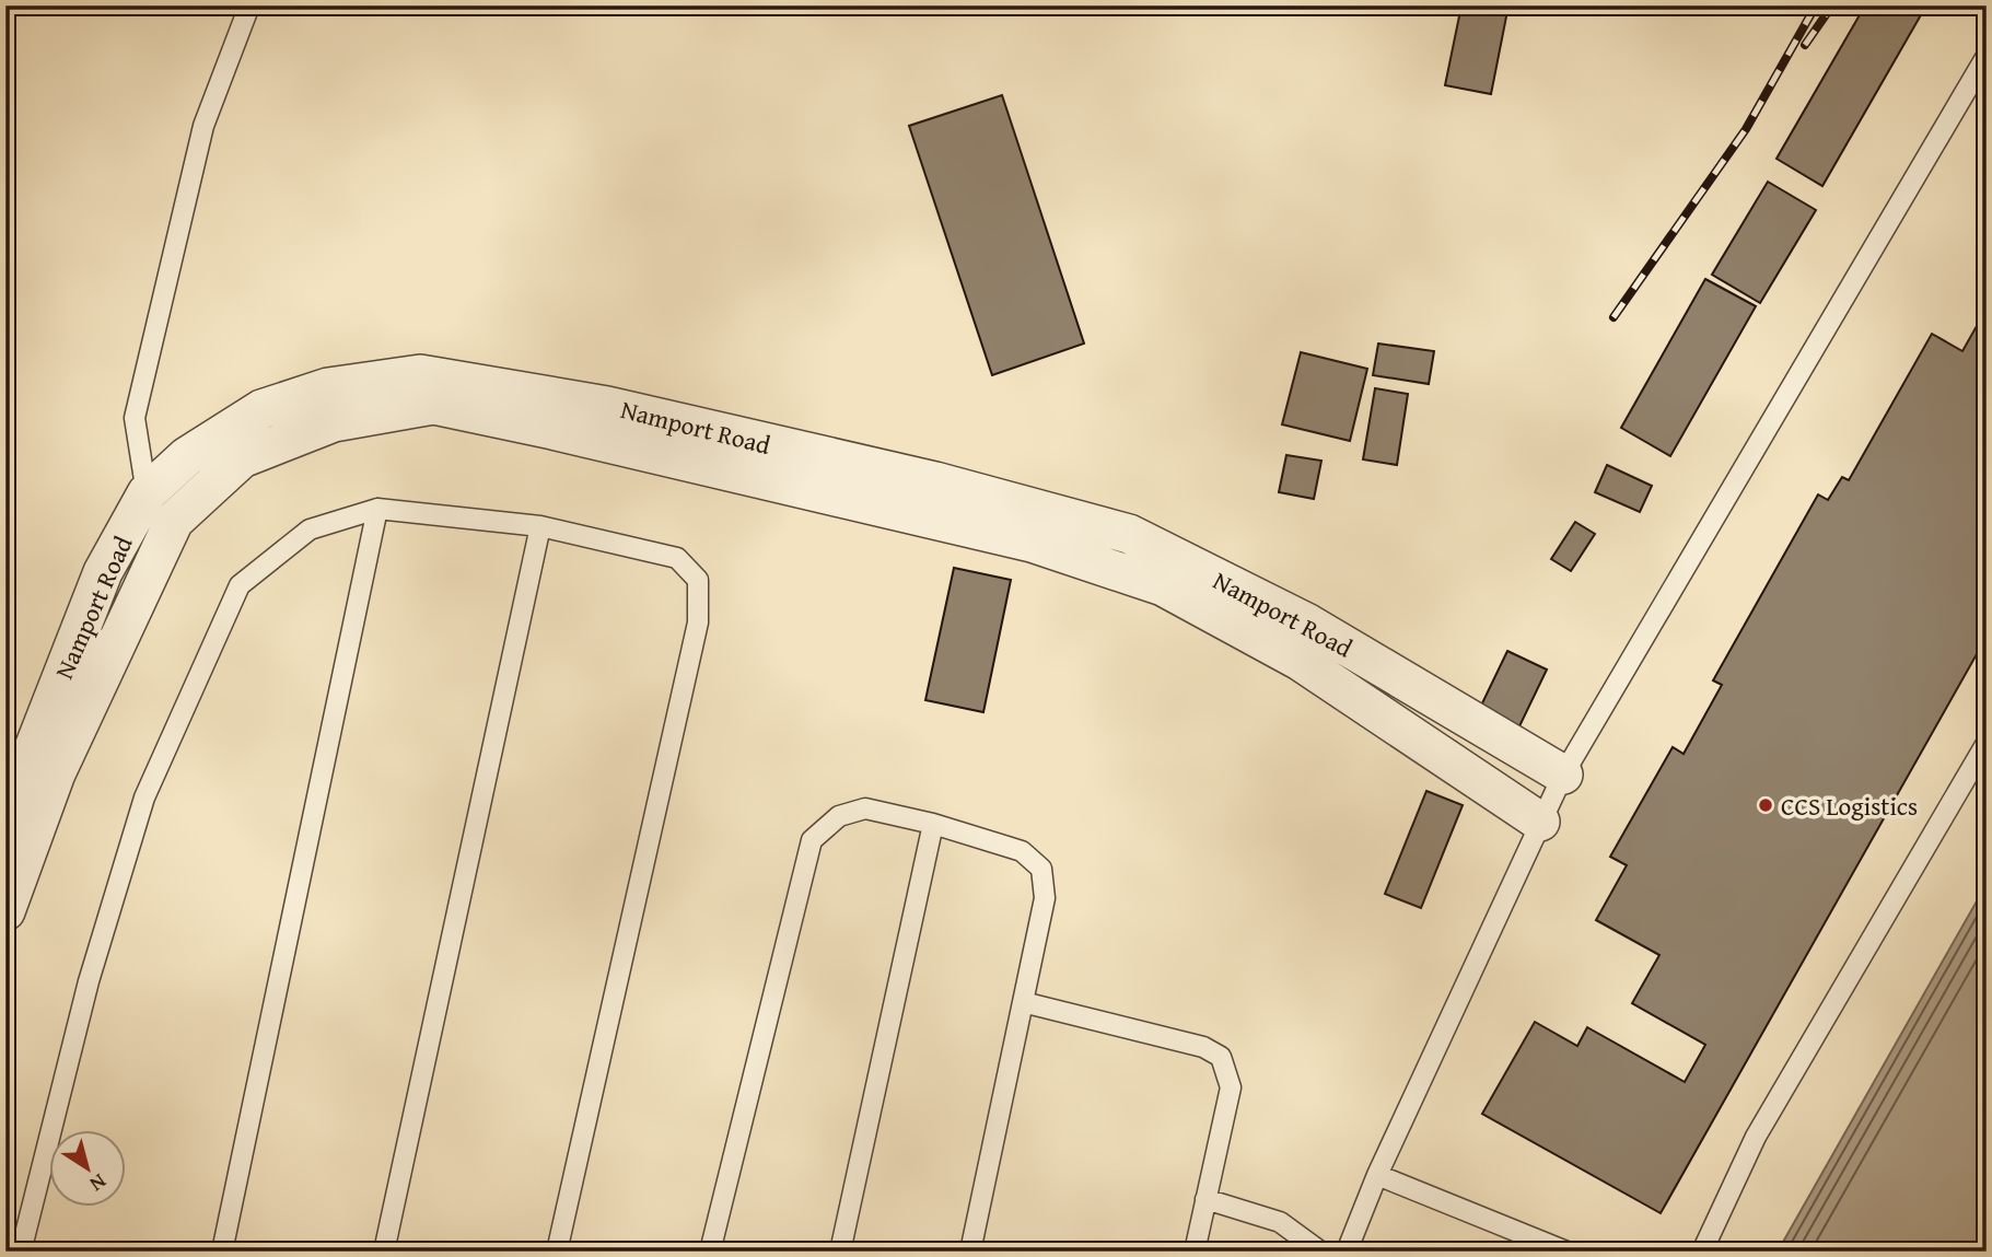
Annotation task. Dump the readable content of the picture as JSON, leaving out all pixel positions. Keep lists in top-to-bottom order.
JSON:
{
  "streets": {
    "street": ["Namport Road"]
  },
  "places": ["CCS Logistics"],
  "north": "bottom right"
}
